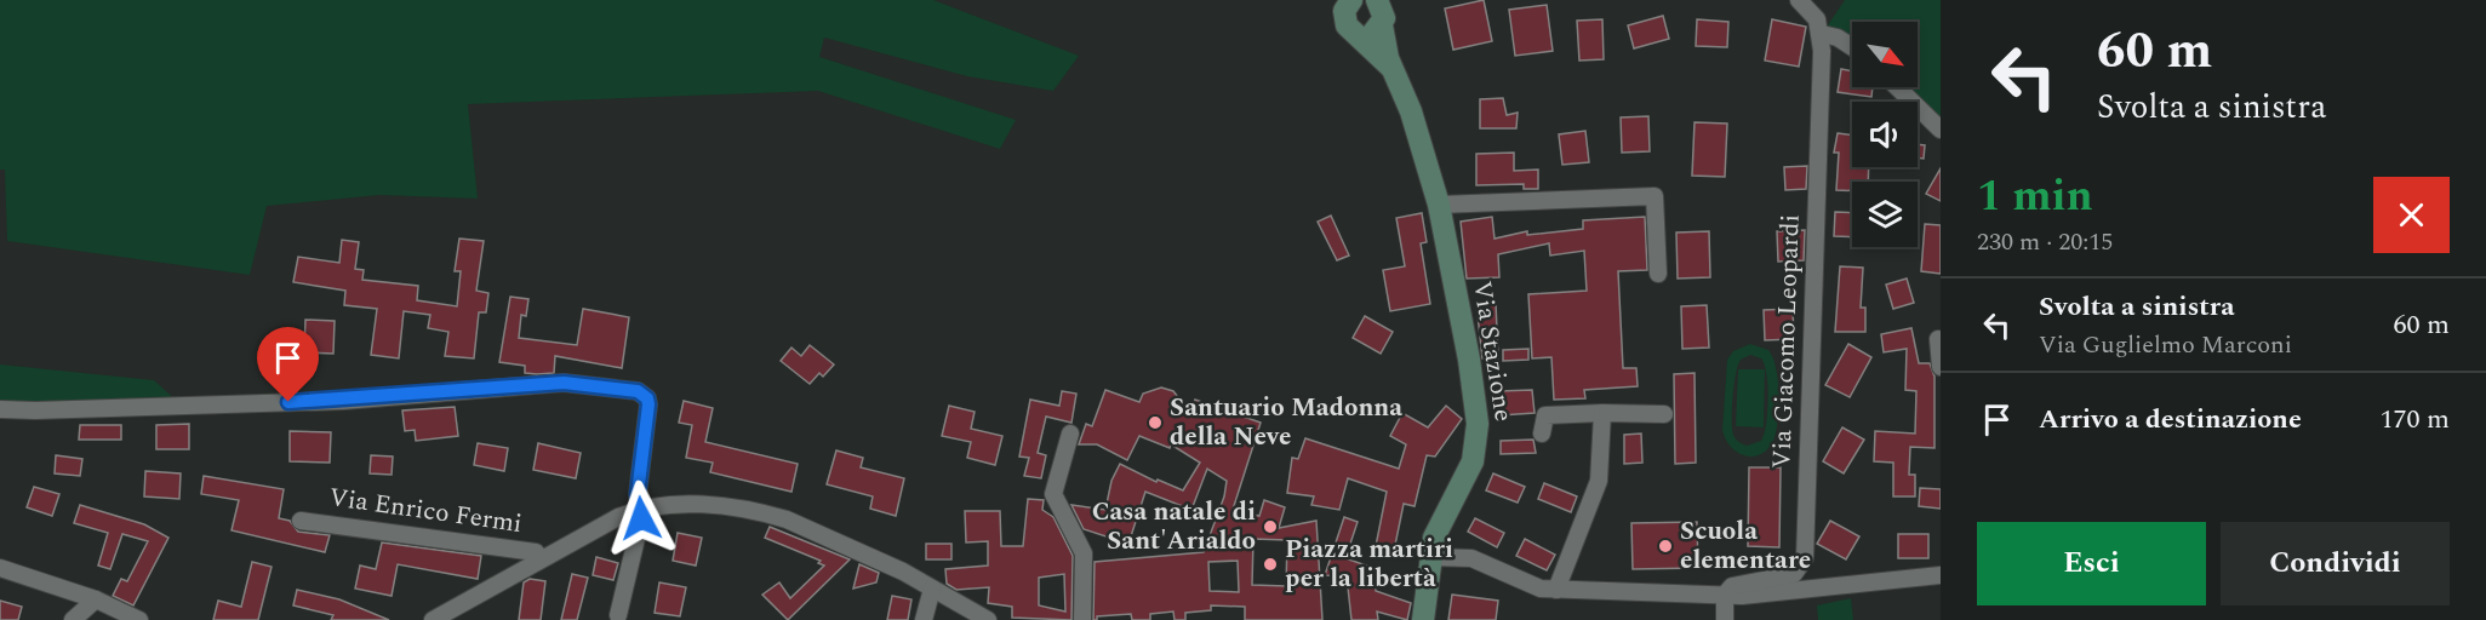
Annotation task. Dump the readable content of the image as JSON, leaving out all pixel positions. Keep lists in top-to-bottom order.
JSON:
{
  "streets": {
    "main road": ["Via Stazione"],
    "street": ["Via Giacomo Leopardi", "Via Enrico Fermi"]
  },
  "places": [
    "Santuario Madonna della Neve",
    "Casa natale di Sant'Arialdo",
    "Scuola elementare",
    "Piazza martiri per la libertà"
  ],
  "north": "bottom right",
  "page": {
    "turn": ["60 m", "Svolta a sinistra"],
    "heading": ["1 min", "230 m · 20:15"],
    "list": [
      {
        "name": "Svolta a sinistra",
        "note": "Via Guglielmo Marconi",
        "value": "60 m"
      },
      {
        "name": "Arrivo a destinazione",
        "value": "170 m"
      }
    ],
    "buttons": ["Esci", "Condividi"]
  }
}
